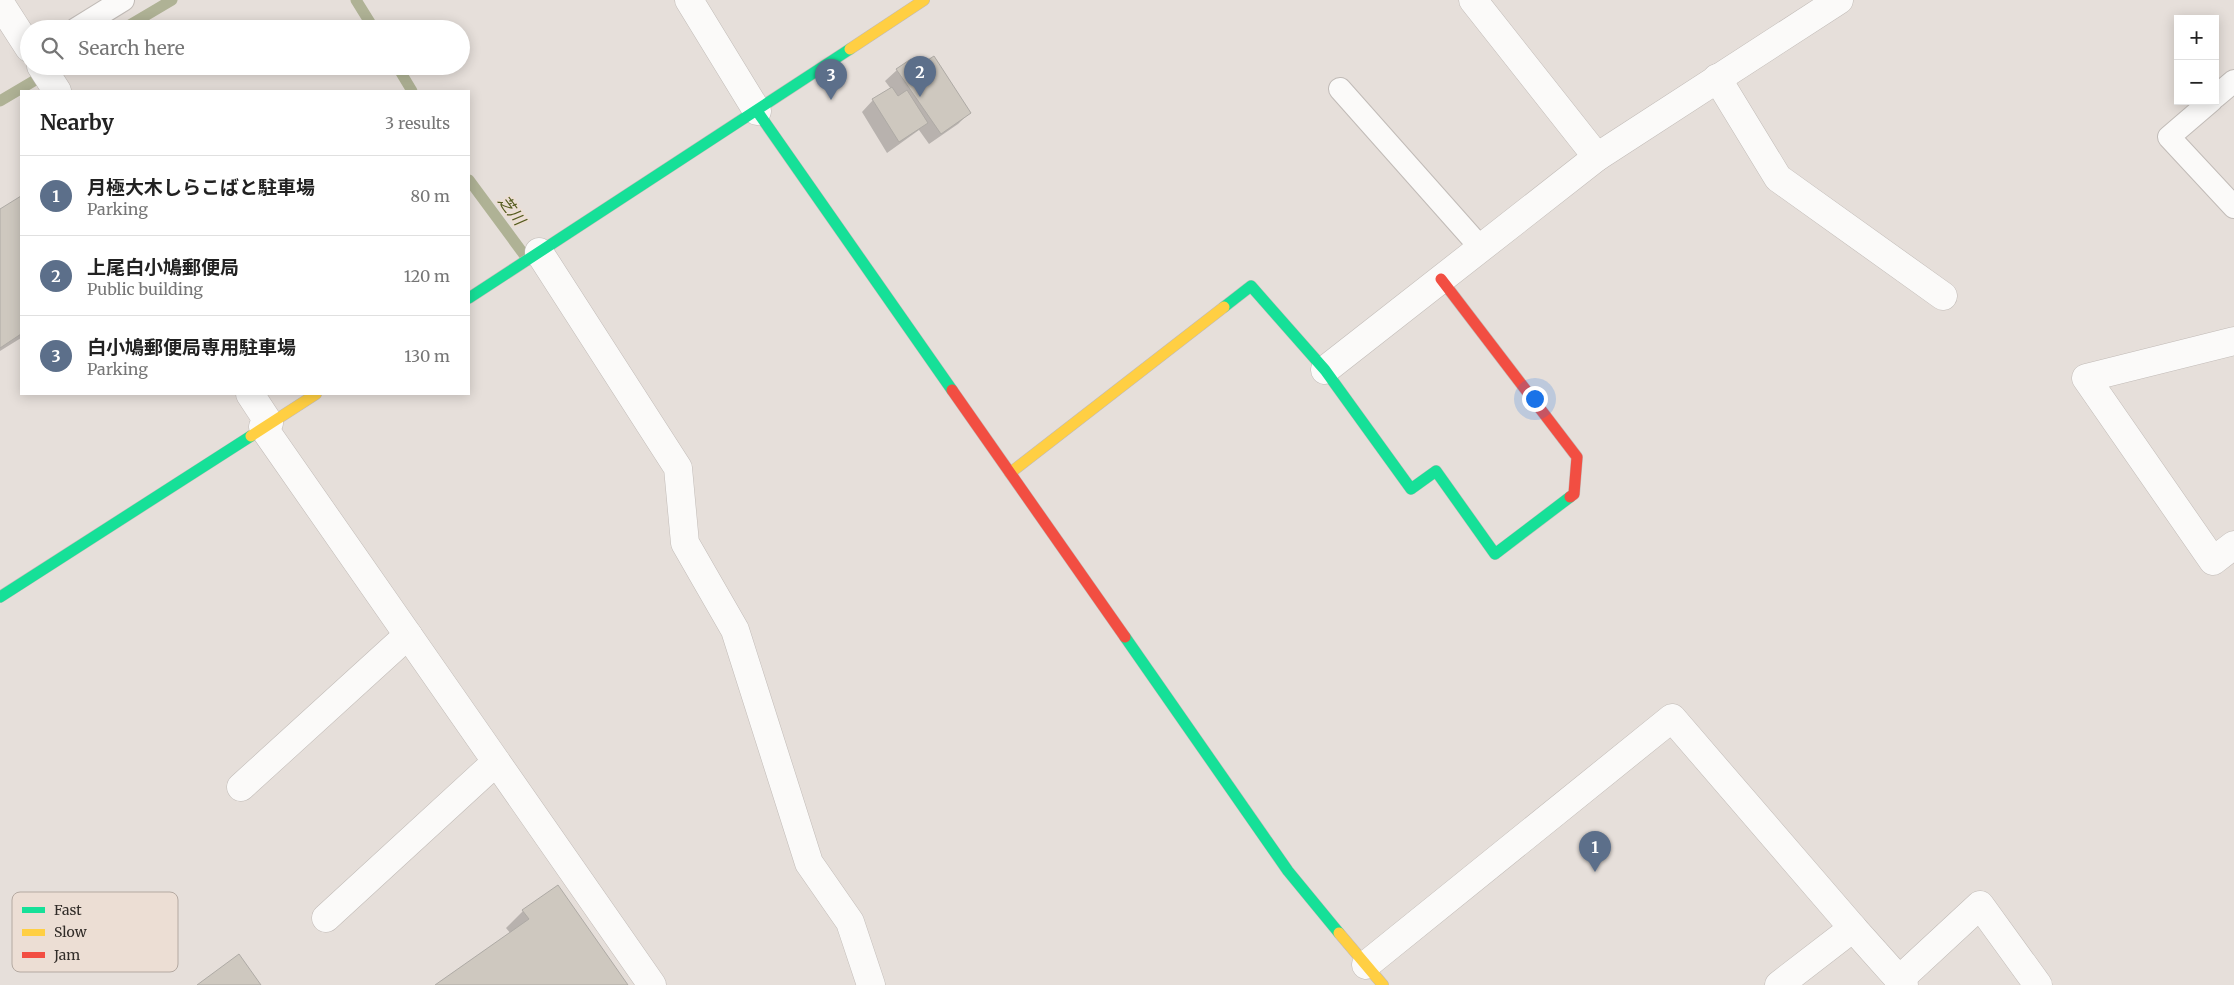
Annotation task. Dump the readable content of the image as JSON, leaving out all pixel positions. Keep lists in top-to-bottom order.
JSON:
{
  "water": ["芝川"],
  "legend": ["Fast", "Slow", "Jam"],
  "page": {
    "map_buttons": ["+", "−"],
    "search": "Search here",
    "pins": ["2", "3", "1"],
    "heading": ["Nearby", "3 results"],
    "list": [
      {
        "mark": "1",
        "name": "月極大木しらこばと駐車場",
        "note": "Parking",
        "value": "80 m"
      },
      {
        "mark": "2",
        "name": "上尾白小鳩郵便局",
        "note": "Public building",
        "value": "120 m"
      },
      {
        "mark": "3",
        "name": "白小鳩郵便局専用駐車場",
        "note": "Parking",
        "value": "130 m"
      }
    ]
  }
}
